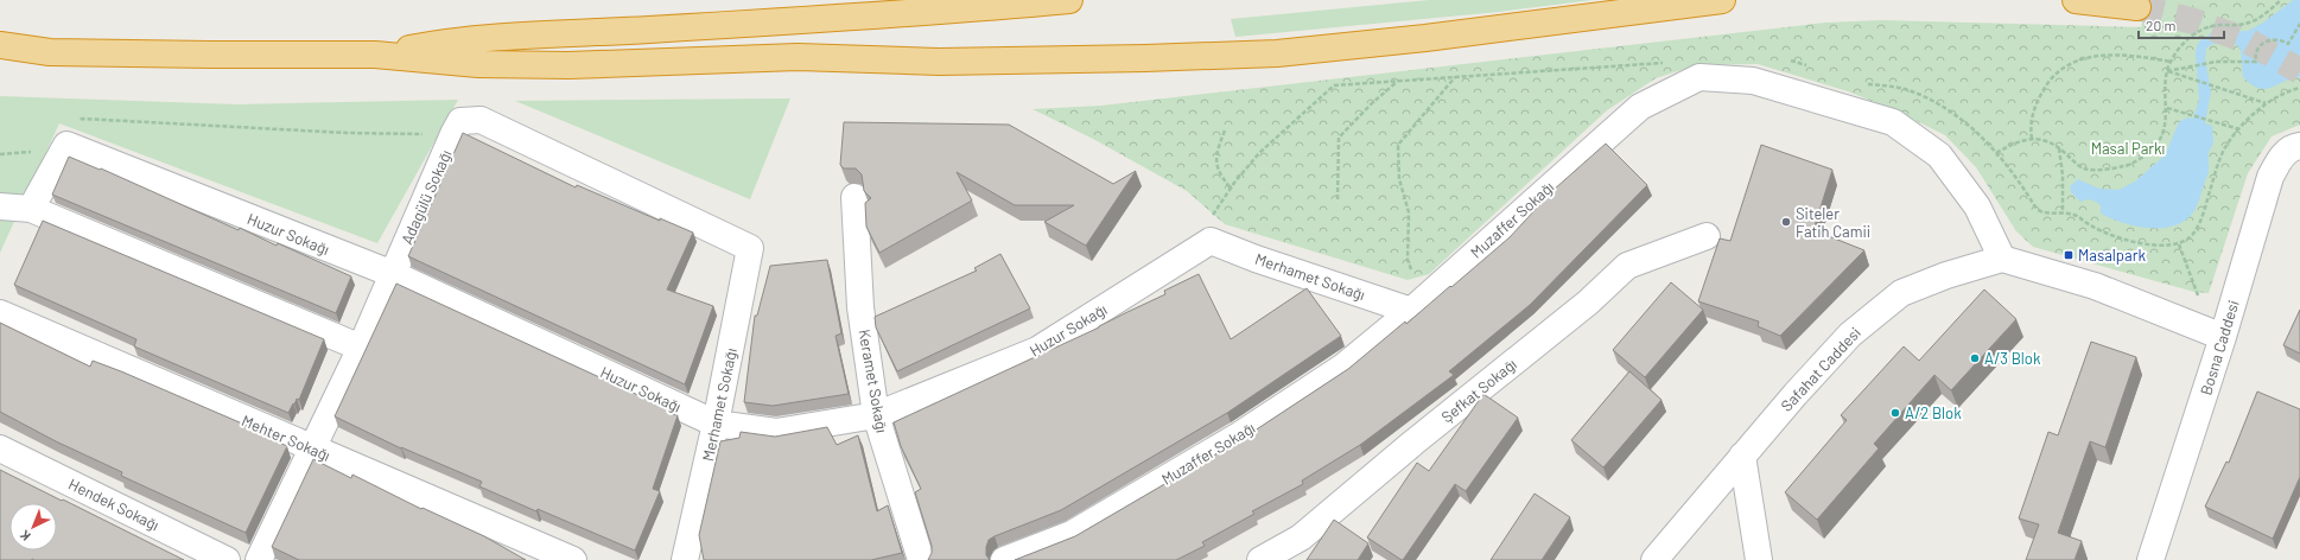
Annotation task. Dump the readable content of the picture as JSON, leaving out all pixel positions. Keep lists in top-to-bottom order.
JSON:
{
  "streets": {
    "street": [
      "Adagülü Sokağı",
      "Muzaffer Sokağı",
      "Huzur Sokağı",
      "Merhamet Sokağı",
      "Bosna Caddesi",
      "Safahat Caddesi",
      "Keramet Sokağı",
      "Şefkat Sokağı",
      "Mehter Sokağı",
      "Hendek Sokağı"
    ]
  },
  "crossings": [
    ["Adagülü Sokağı", "Huzur Sokağı"],
    ["Adagülü Sokağı", "Merhamet Sokağı"],
    ["Adagülü Sokağı", "Mehter Sokağı"],
    ["Muzaffer Sokağı", "Merhamet Sokağı"],
    ["Muzaffer Sokağı", "Safahat Caddesi"],
    ["Huzur Sokağı", "Merhamet Sokağı"],
    ["Huzur Sokağı", "Keramet Sokağı"]
  ],
  "parks": ["Masal Parkı"],
  "places": {
    "other": ["Siteler Fatih Camii", "A/3 Blok", "A/2 Blok"],
    "transit": ["Masalpark"]
  },
  "scale_bar": "20 m",
  "north": "bottom left"
}
